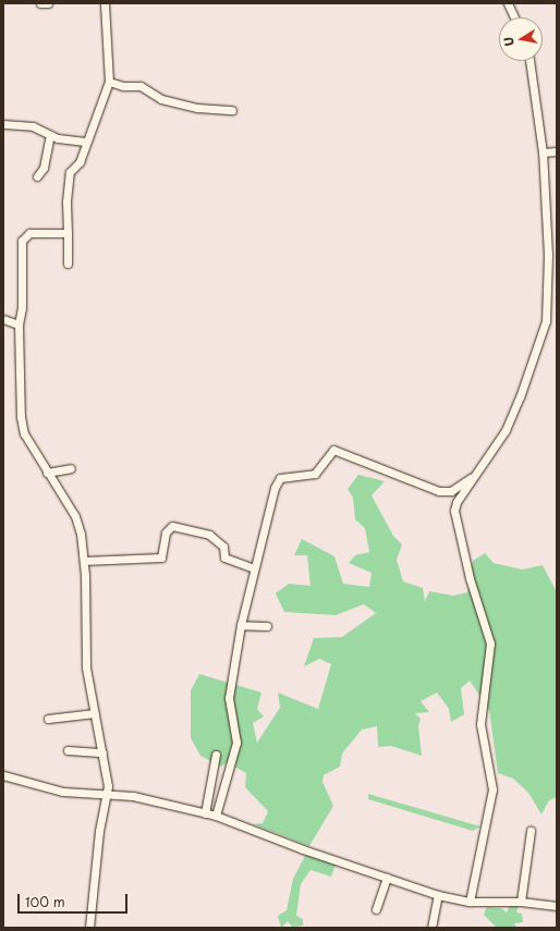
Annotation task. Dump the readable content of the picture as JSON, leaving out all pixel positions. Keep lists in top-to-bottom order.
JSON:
{
  "scale_bar": "100 m",
  "north": "left"
}
